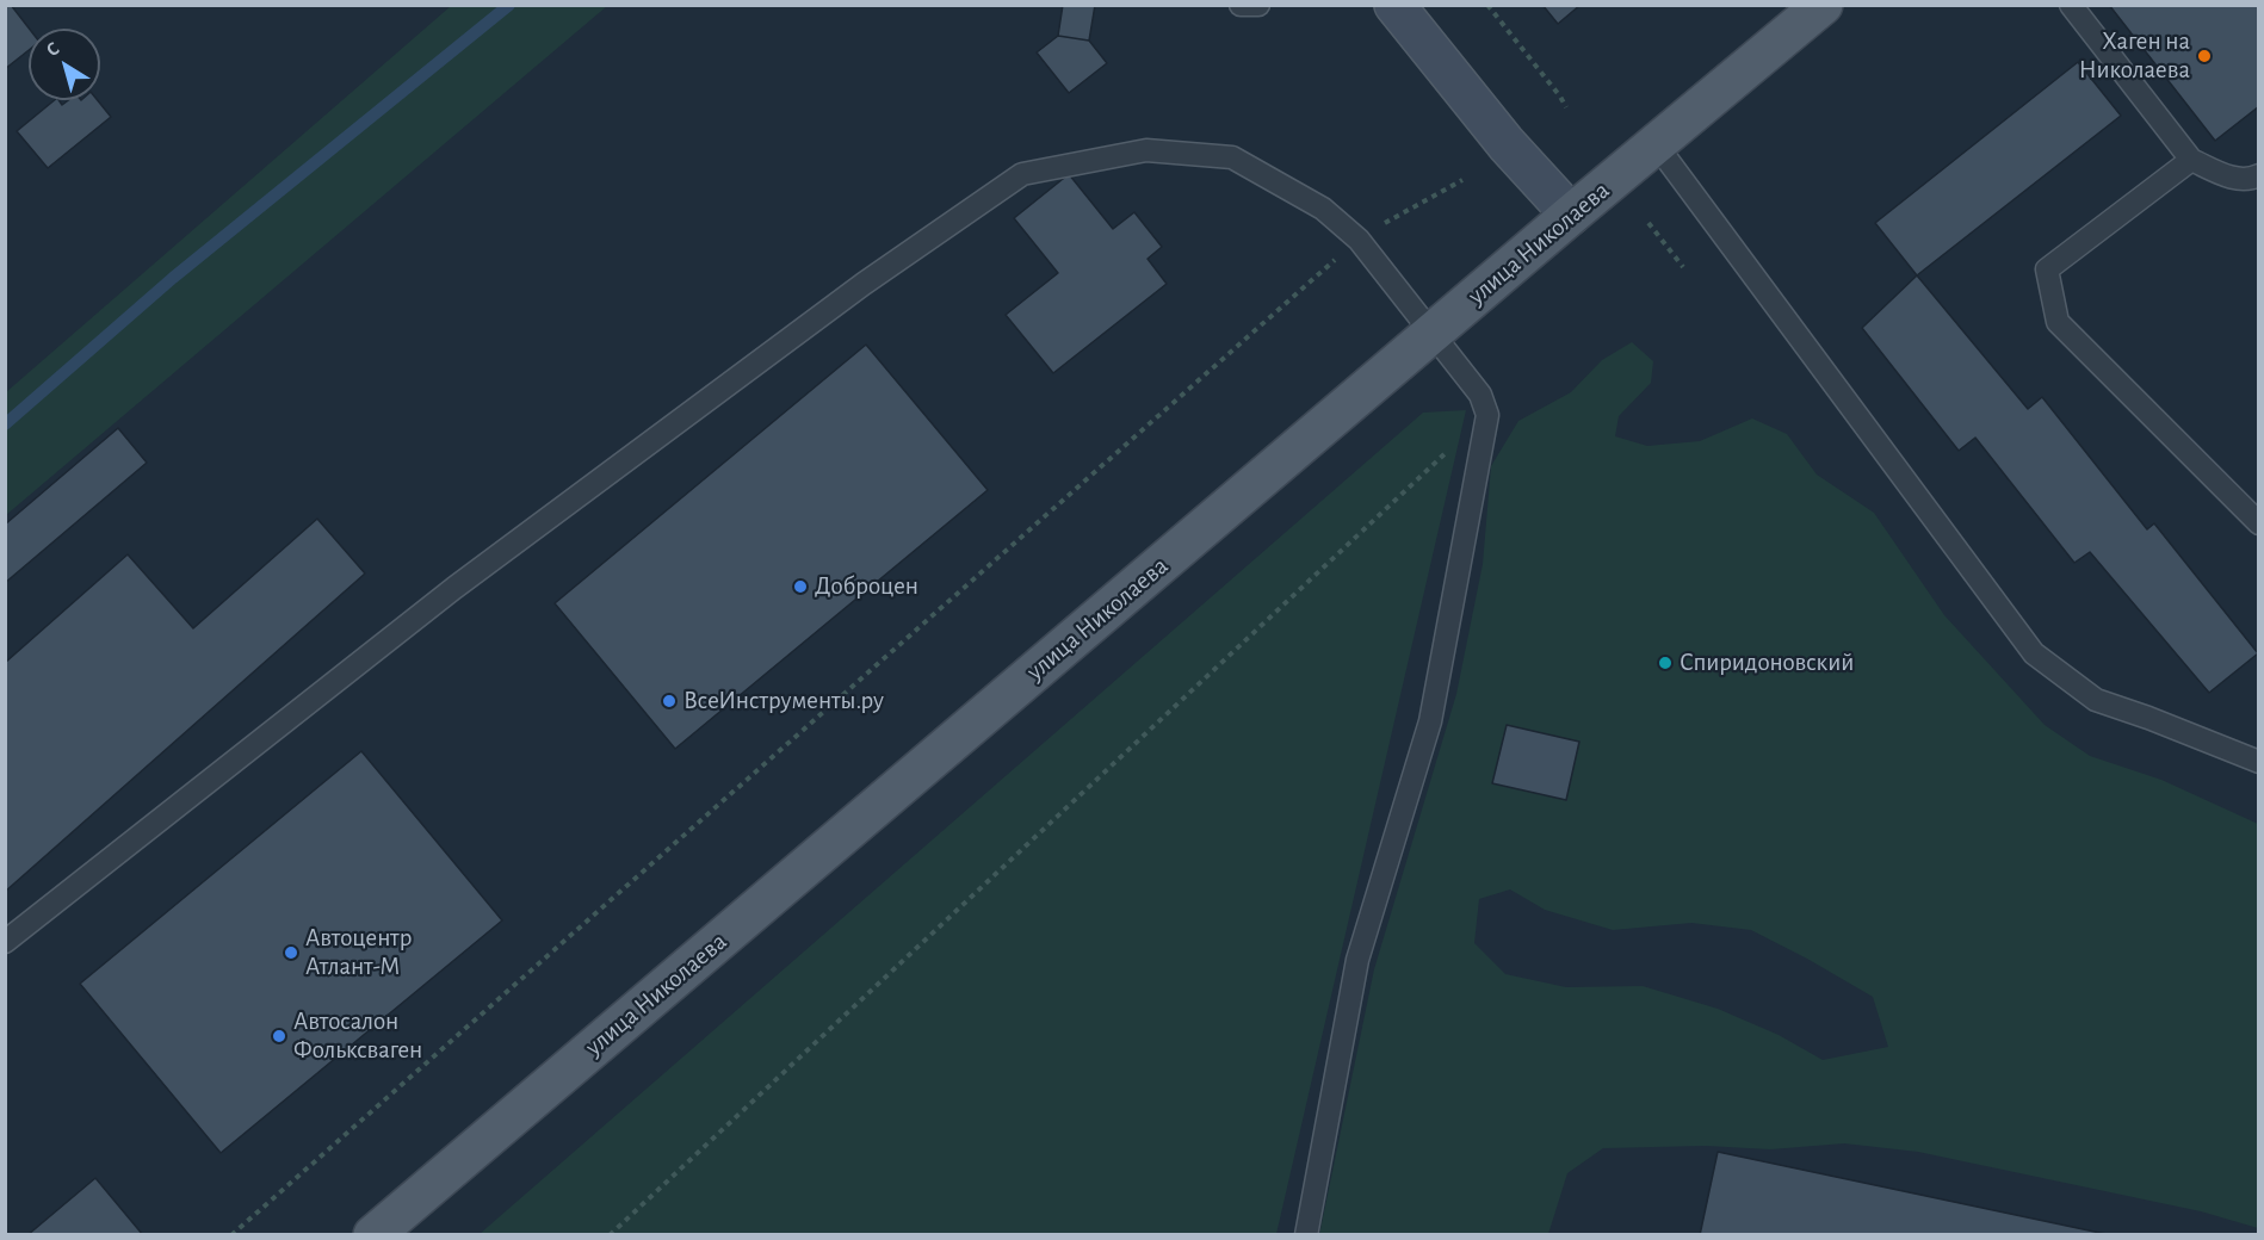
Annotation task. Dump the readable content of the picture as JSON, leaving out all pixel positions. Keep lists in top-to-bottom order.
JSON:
{
  "streets": {
    "main road": ["улица Николаева"]
  },
  "places": [
    "Хаген на Николаева",
    "Доброцен",
    "Спиридоновский",
    "ВсеИнструменты.ру",
    "Автоцентр Атлант-М",
    "Автосалон Фольксваген"
  ],
  "north": "top left"
}
